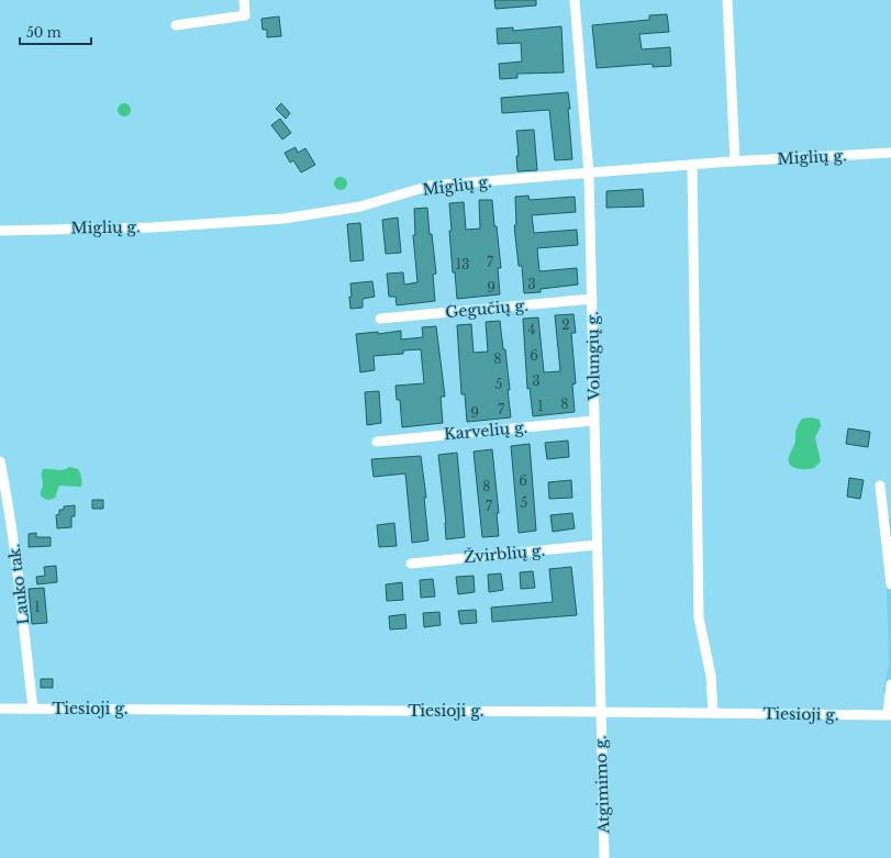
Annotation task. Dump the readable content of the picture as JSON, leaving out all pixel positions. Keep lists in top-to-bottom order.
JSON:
{
  "streets": {
    "street": [
      "Miglių g.",
      "Gegučių g.",
      "Volungių g.",
      "Karvelių g.",
      "Žvirblių g.",
      "Lauko tak.",
      "Tiesioji g.",
      "Atgimimo g."
    ]
  },
  "crossings": [
    ["Miglių g.", "Volungių g."],
    ["Gegučių g.", "Volungių g."],
    ["Volungių g.", "Karvelių g."],
    ["Volungių g.", "Žvirblių g."],
    ["Volungių g.", "Tiesioji g."],
    ["Volungių g.", "Atgimimo g."],
    ["Lauko tak.", "Tiesioji g."],
    ["Tiesioji g.", "Atgimimo g."]
  ],
  "house_numbers": [
    "7",
    "13",
    "3",
    "9",
    "2",
    "4",
    "6",
    "8",
    "3",
    "5",
    "8",
    "1",
    "7",
    "9",
    "6",
    "8",
    "5",
    "7",
    "1"
  ],
  "scale_bar": "50 m"
}
